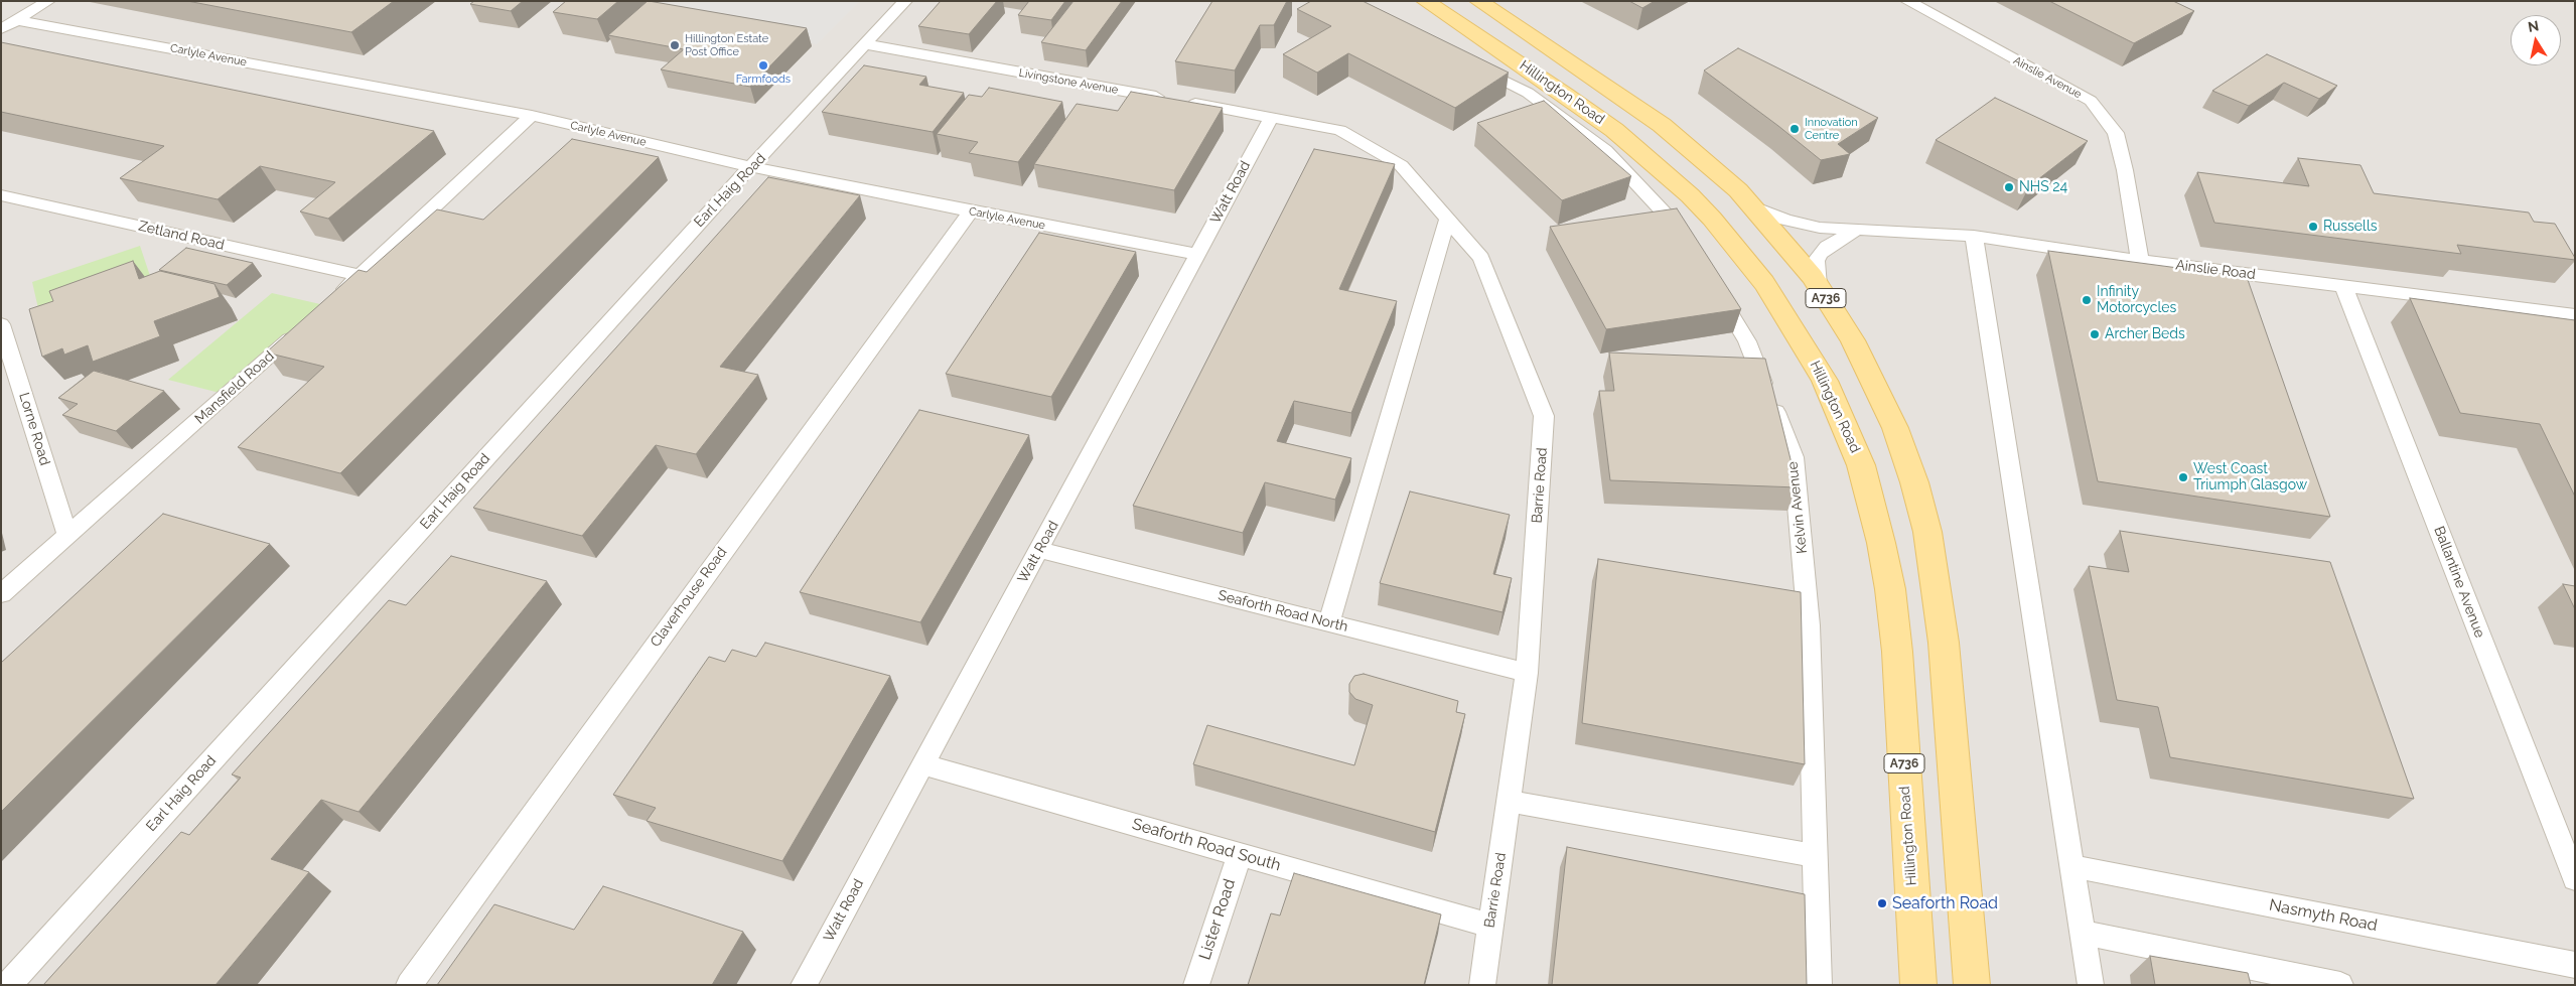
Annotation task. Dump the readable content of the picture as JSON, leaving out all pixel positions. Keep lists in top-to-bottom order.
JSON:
{
  "streets": {
    "main road": ["Hillington Road", "A736"],
    "street": [
      "Carlyle Avenue",
      "Ainslie Avenue",
      "Livingstone Avenue",
      "Earl Haig Road",
      "Watt Road",
      "Zetland Road",
      "Ainslie Road",
      "Mansfield Road",
      "Lorne Road",
      "Barrie Road",
      "Kelvin Avenue",
      "Ballantine Avenue",
      "Claverhouse Road",
      "Seaforth Road North",
      "Seaforth Road South",
      "Nasmyth Road",
      "Lister Road"
    ]
  },
  "crossings": [
    ["Carlyle Avenue", "Earl Haig Road"],
    ["Carlyle Avenue", "Watt Road"],
    ["Carlyle Avenue", "Claverhouse Road"],
    ["Ainslie Avenue", "Ainslie Road"],
    ["Livingstone Avenue", "Earl Haig Road"],
    ["Livingstone Avenue", "Watt Road"],
    ["Livingstone Avenue", "Barrie Road"],
    ["Hillington Road", "Ainslie Road"],
    ["Watt Road", "Barrie Road"],
    ["Watt Road", "Seaforth Road North"],
    ["Watt Road", "Seaforth Road South"],
    ["Ainslie Road", "Ballantine Avenue"],
    ["Mansfield Road", "Lorne Road"],
    ["Barrie Road", "Seaforth Road North"],
    ["Barrie Road", "Seaforth Road South"],
    ["Seaforth Road South", "Lister Road"]
  ],
  "places": [
    "Hillington Estate Post Office",
    "Farmfoods",
    "Innovation Centre",
    "NHS 24",
    "Russells",
    "Infinity Motorcycles",
    "Archer Beds",
    "West Coast Triumph Glasgow",
    "Seaforth Road"
  ],
  "north": "top"
}
